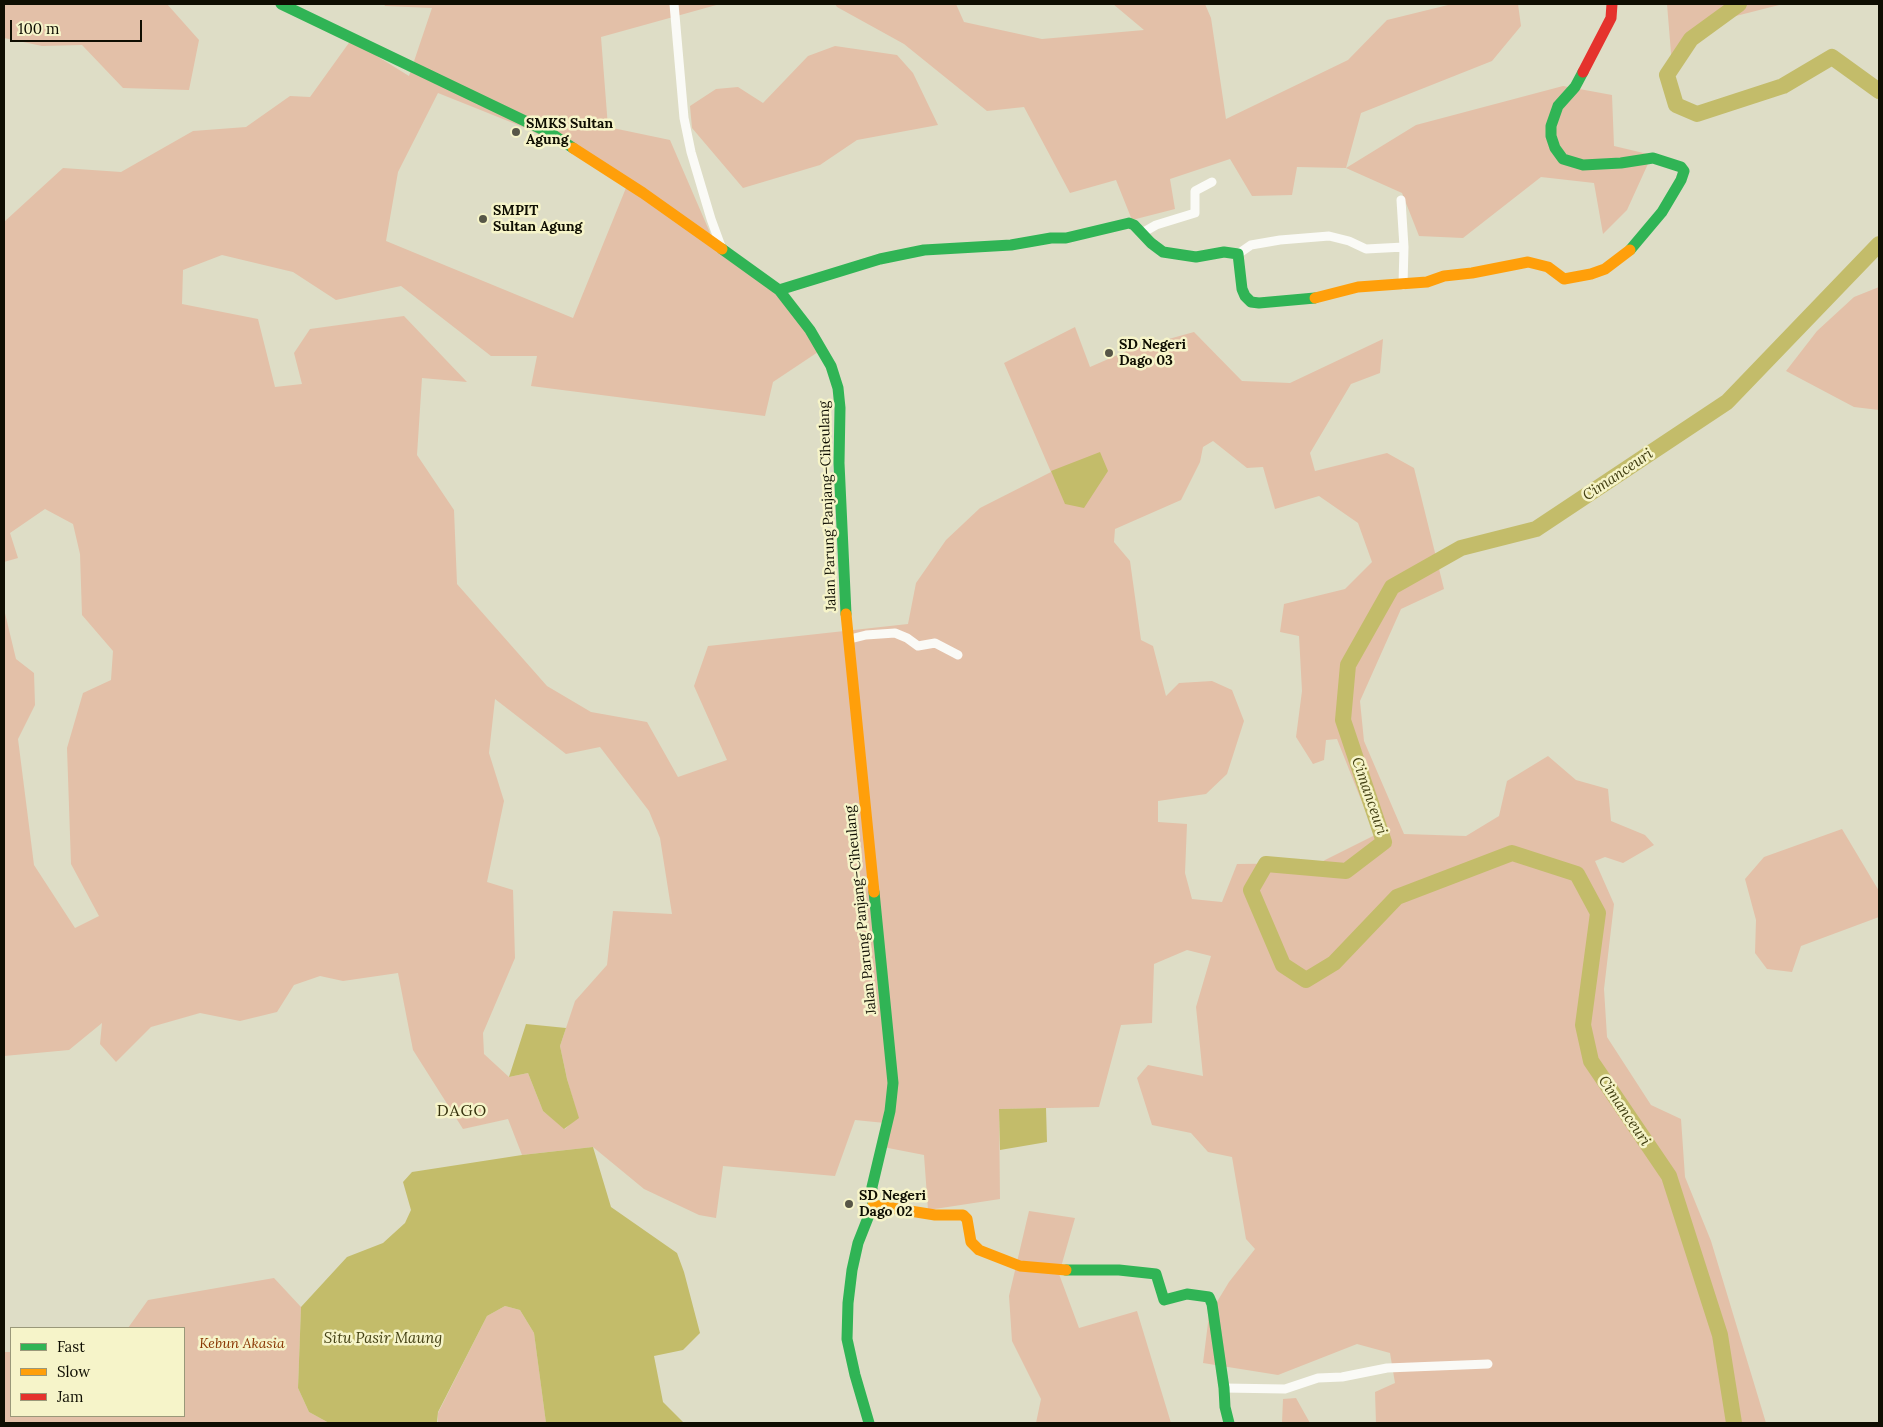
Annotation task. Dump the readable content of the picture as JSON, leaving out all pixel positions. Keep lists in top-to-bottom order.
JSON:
{
  "streets": {
    "street": ["Jalan Parung Panjang–Ciheulang"]
  },
  "districts": ["DAGO"],
  "water": ["Cimanceuri", "Situ Pasir Maung"],
  "parks": ["Kebun Akasia"],
  "places": [
    "SMKS Sultan Agung",
    "SMPIT Sultan Agung",
    "SD Negeri Dago 03",
    "SD Negeri Dago 02"
  ],
  "legend": ["Fast", "Slow", "Jam"],
  "scale_bar": "100 m"
}
